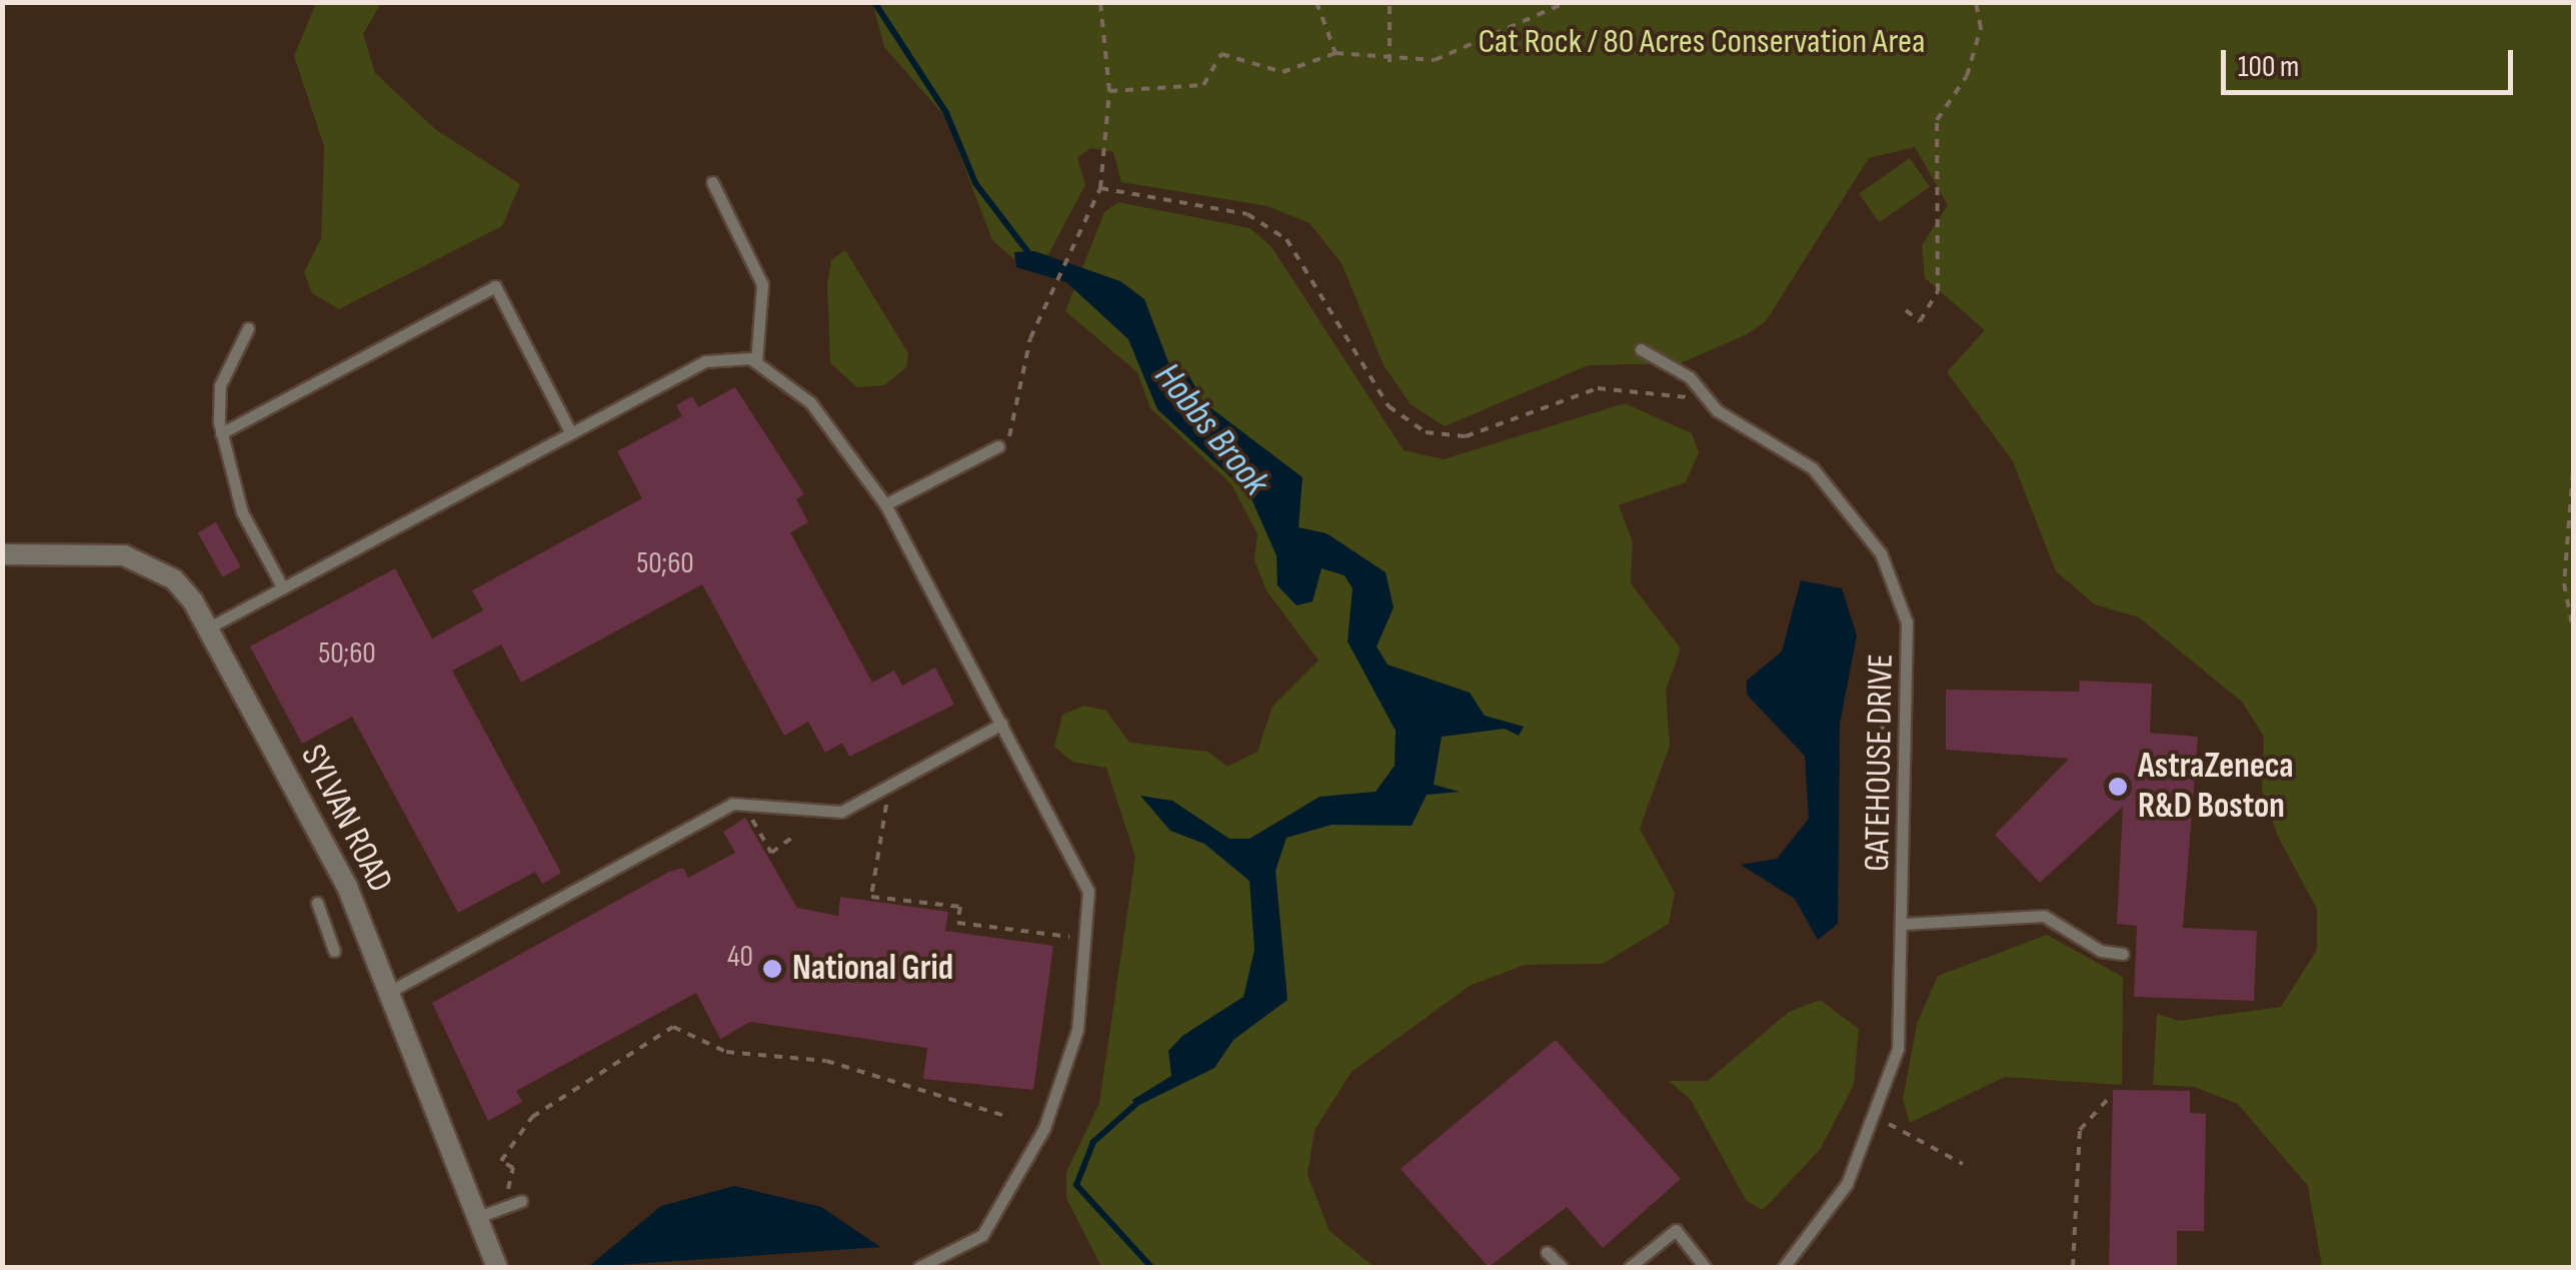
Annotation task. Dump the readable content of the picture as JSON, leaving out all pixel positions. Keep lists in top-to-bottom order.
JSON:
{
  "streets": {
    "street": ["SYLVAN ROAD"],
    "lane": ["GATEHOUSE DRIVE"]
  },
  "water": ["Hobbs Brook"],
  "parks": ["Cat Rock / 80 Acres Conservation Area"],
  "places": ["AstraZeneca R&D Boston", "National Grid"],
  "house_numbers": ["50;60", "50;60", "40"],
  "scale_bar": "100 m"
}
